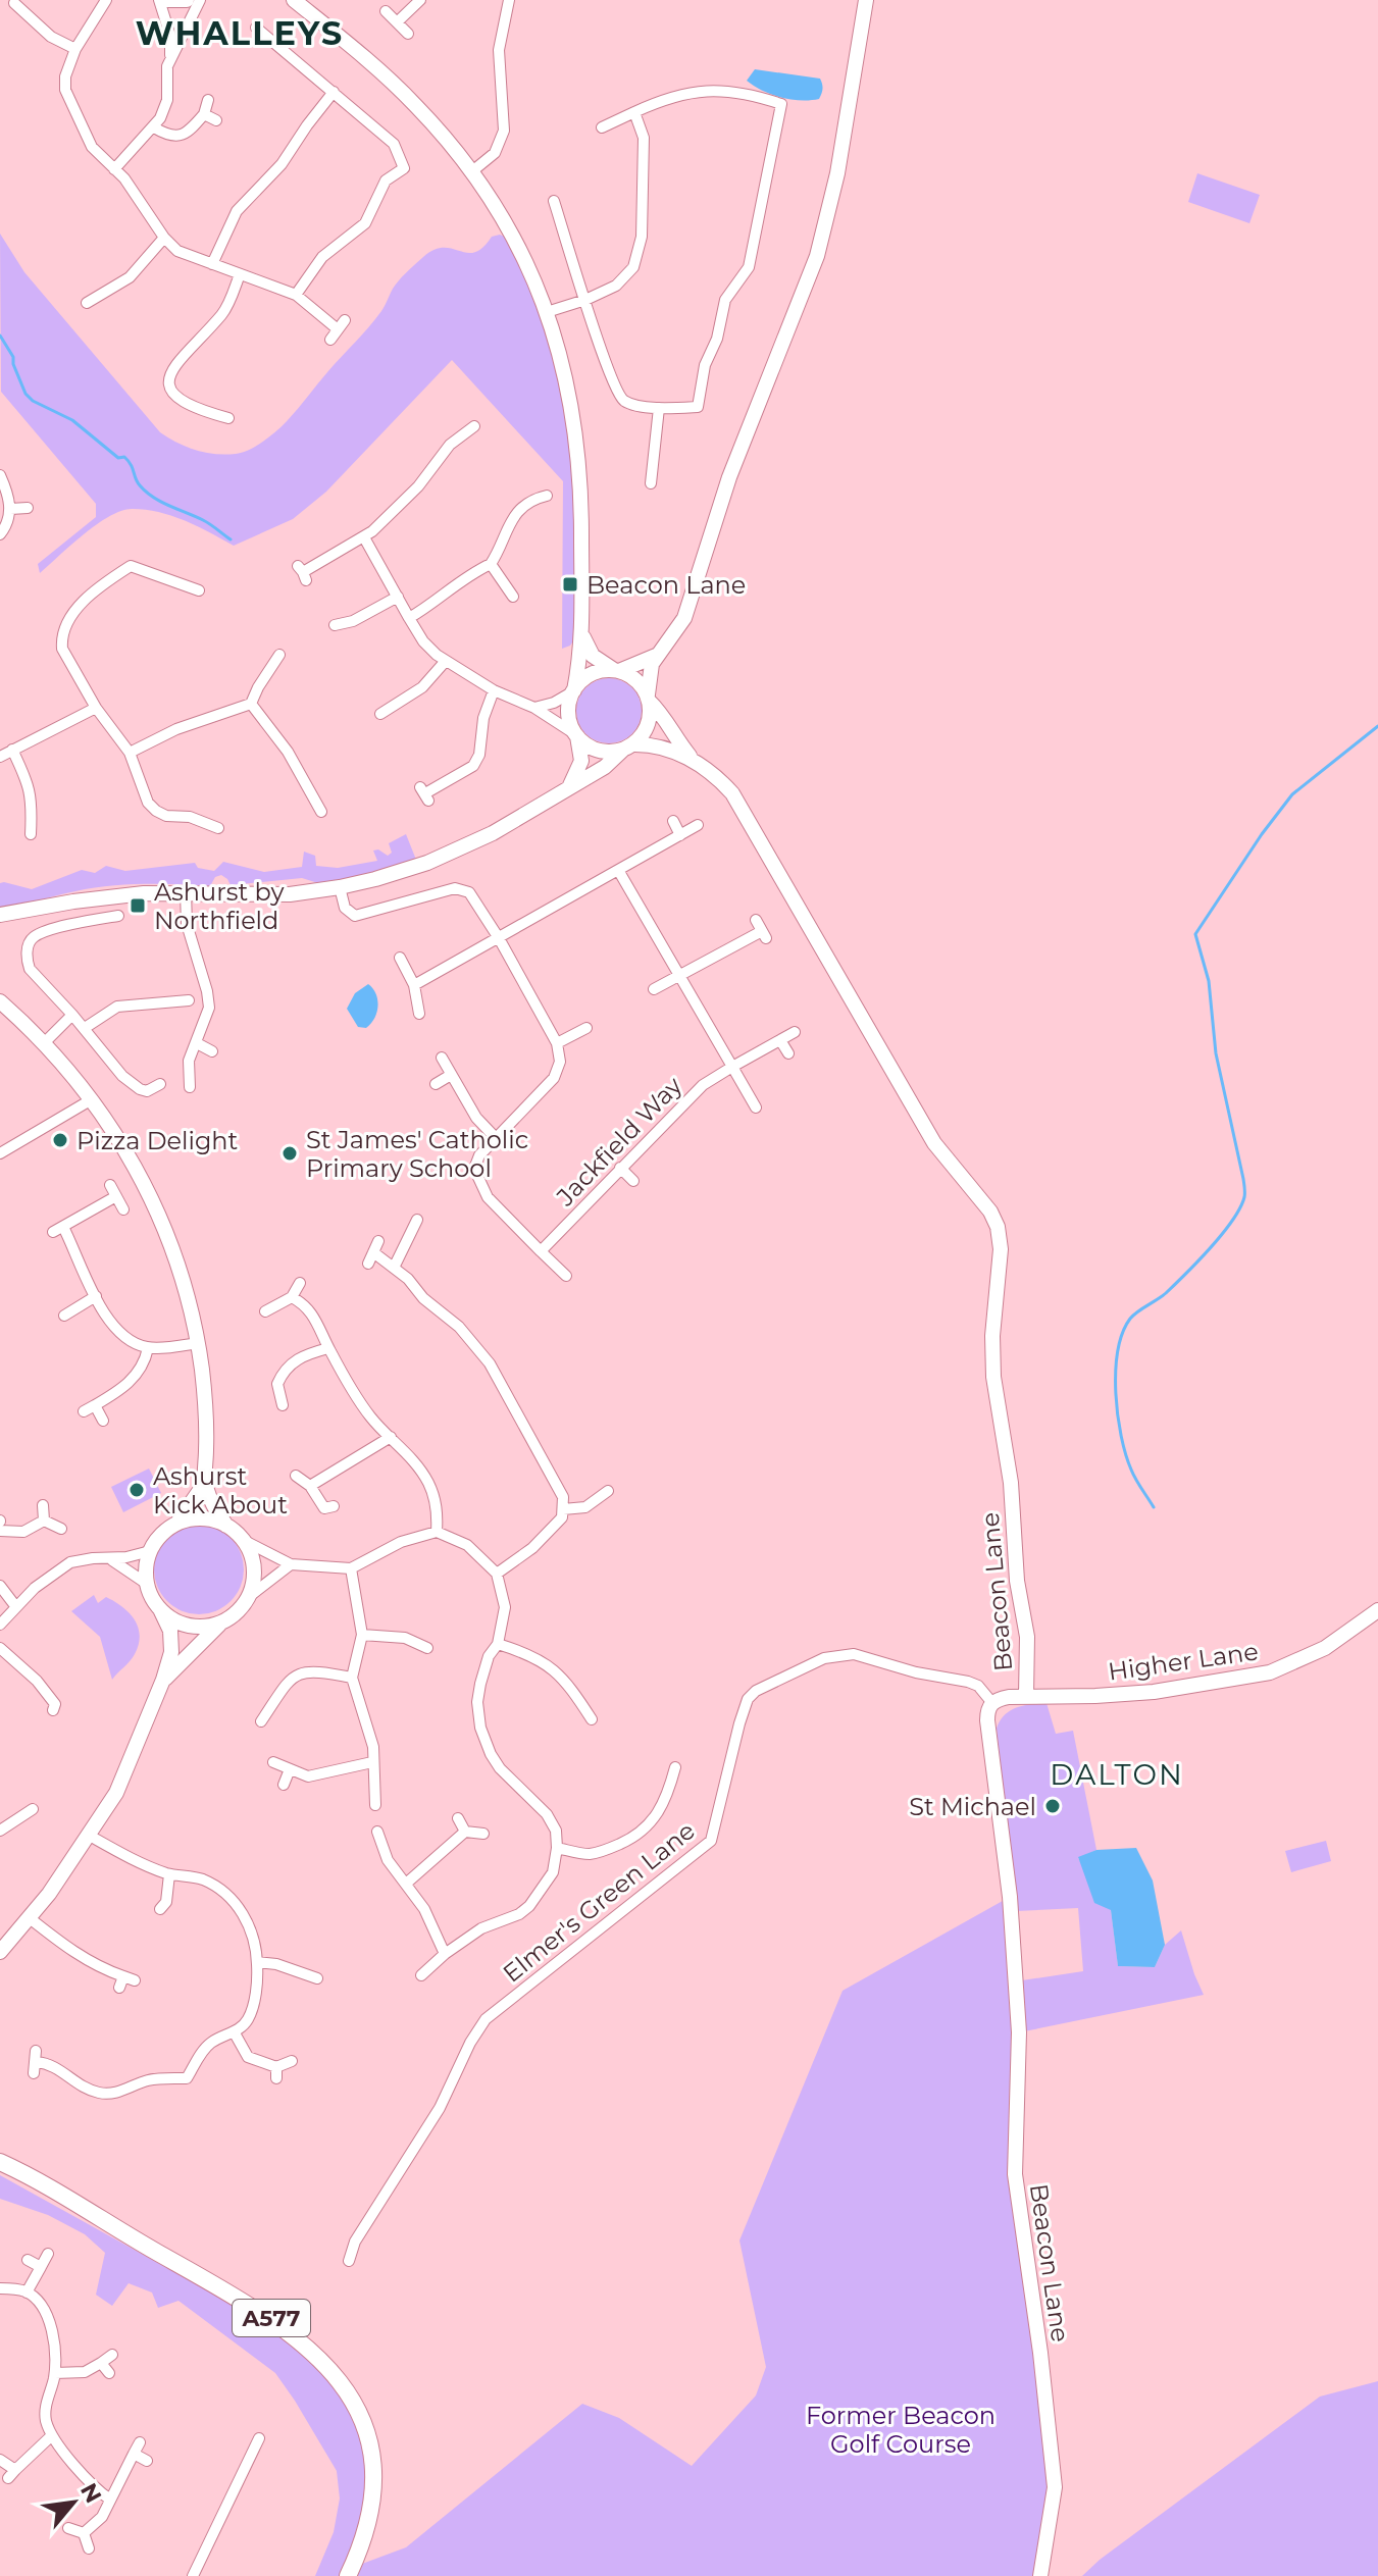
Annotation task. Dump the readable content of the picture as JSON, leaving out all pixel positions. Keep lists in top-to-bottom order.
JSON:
{
  "streets": {
    "main road": ["A577"],
    "street": [
      "Jackfield Way",
      "Beacon Lane",
      "Higher Lane",
      "Elmer's Green Lane"
    ]
  },
  "crossings": [
    ["Beacon Lane", "Higher Lane"],
    ["Beacon Lane", "Elmer's Green Lane"]
  ],
  "districts": ["WHALLEYS", "DALTON"],
  "parks": ["Former Beacon Golf Course"],
  "places": {
    "transit": ["Beacon Lane", "Ashurst by Northfield"],
    "other": [
      "Pizza Delight",
      "St James' Catholic Primary School",
      "Ashurst Kick About",
      "St Michael"
    ]
  },
  "north": "top right"
}
